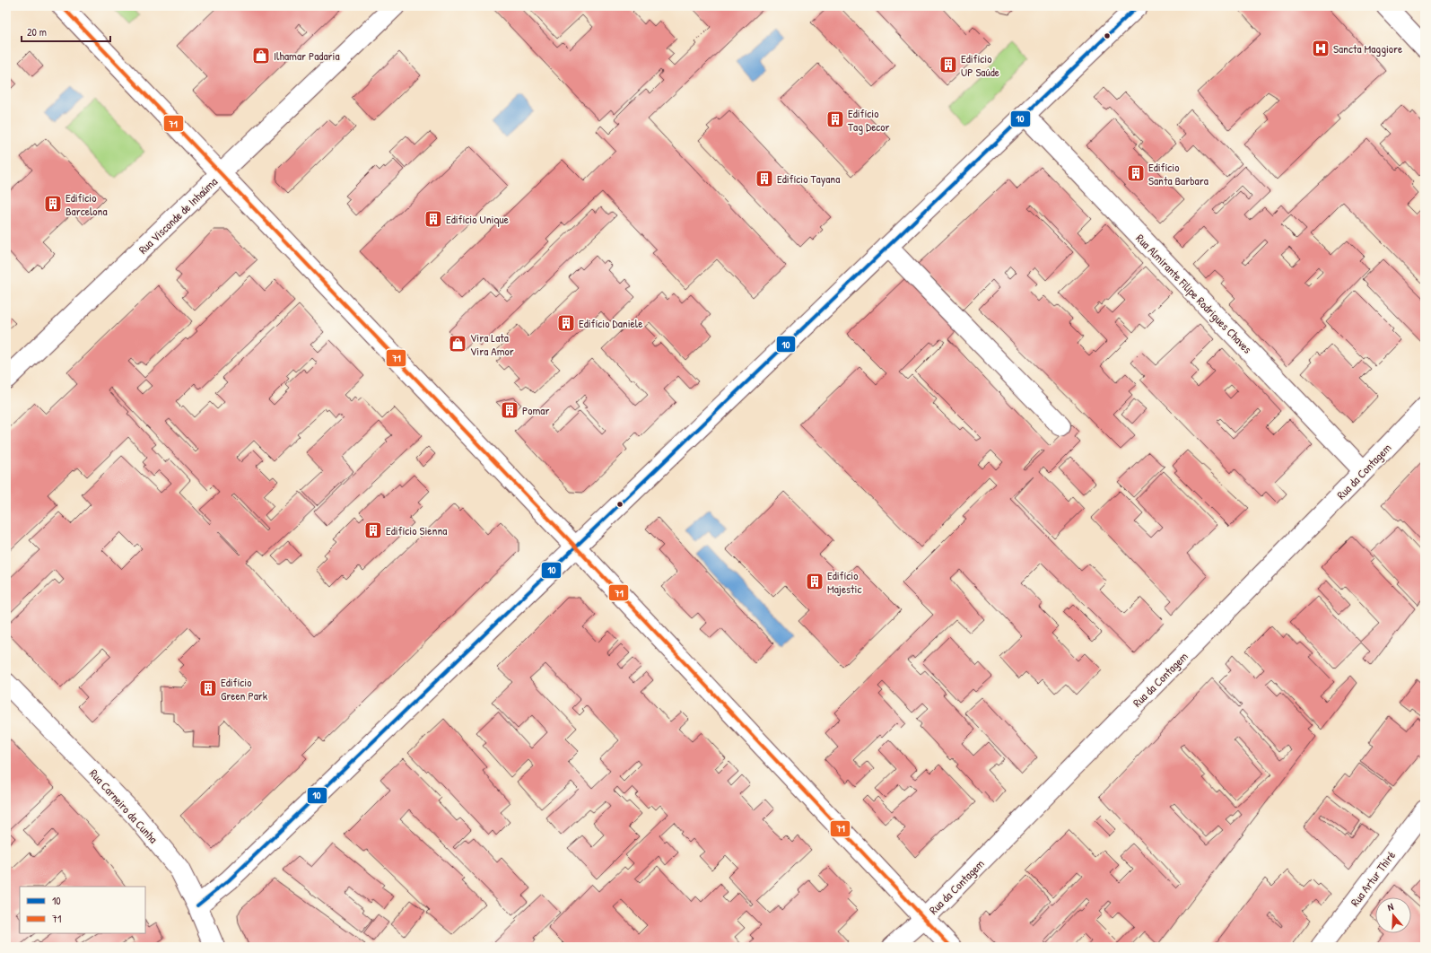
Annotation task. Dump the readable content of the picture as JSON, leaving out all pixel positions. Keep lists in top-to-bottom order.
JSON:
{
  "streets": {
    "street": [
      "Rua Visconde de Inhaúma",
      "Rua Almirante Filipe Rodrigues Chaves",
      "Rua da Contagem",
      "Rua Carneiro da Cunha",
      "Rua Artur Thiré"
    ]
  },
  "crossings": [
    ["Rua Almirante Filipe Rodrigues Chaves", "Rua da Contagem"]
  ],
  "places": {
    "hospital": ["Sancta Maggiore"],
    "shop": ["Ilhamar Padaria", "Vira Lata Vira Amor"],
    "building": [
      "Edifício UP Saúde",
      "Edifício Tag Decor",
      "Edifício Santa Barbara",
      "Edifício Tayana",
      "Edifício Barcelona",
      "Edifício Unique",
      "Edifício Daniele",
      "Pomar",
      "Edifício Sienna",
      "Edifício Majestic",
      "Edifício Green Park"
    ]
  },
  "lines": ["transit line 10", "transit line 71"],
  "legend": ["10", "71"],
  "scale_bar": "20 m",
  "north": "top"
}
